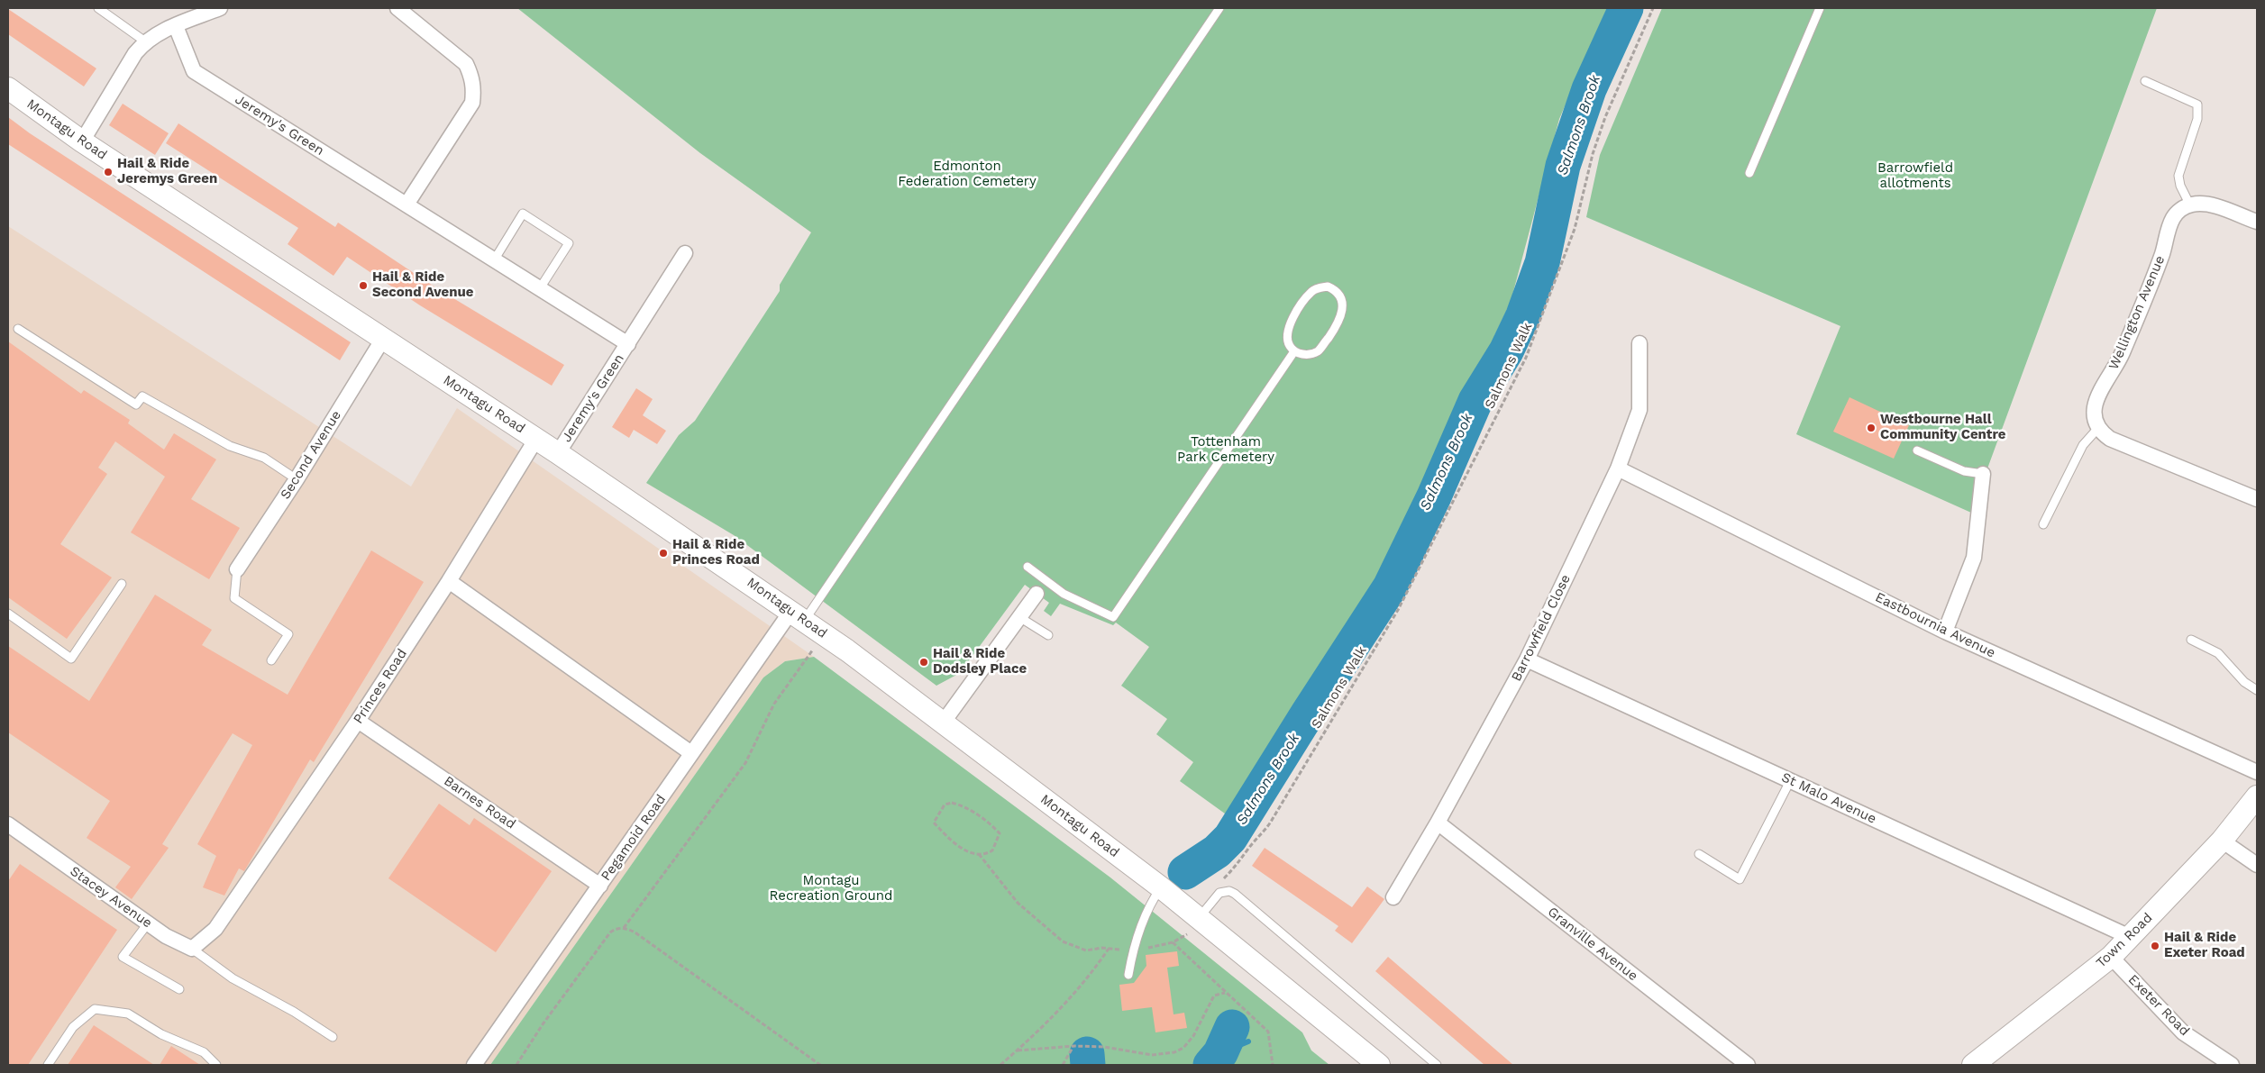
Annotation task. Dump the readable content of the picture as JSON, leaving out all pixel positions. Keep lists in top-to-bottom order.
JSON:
{
  "streets": {
    "main road": ["Montagu Road", "Town Road"],
    "street": [
      "Jeremy's Green",
      "Wellington Avenue",
      "Second Avenue",
      "Eastbournia Avenue",
      "Barrowfield Close",
      "Princes Road",
      "St Malo Avenue",
      "Barnes Road",
      "Pegamoid Road",
      "Stacey Avenue",
      "Granville Avenue",
      "Exeter Road"
    ],
    "path": ["Salmons Walk"]
  },
  "crossings": [
    ["Jeremy's Green", "Montagu Road"],
    ["Montagu Road", "Second Avenue"],
    ["Montagu Road", "Princes Road"],
    ["Montagu Road", "Pegamoid Road"],
    ["Eastbournia Avenue", "Barrowfield Close"],
    ["Barrowfield Close", "St Malo Avenue"],
    ["Barrowfield Close", "Granville Avenue"],
    ["Princes Road", "Barnes Road"],
    ["Princes Road", "Stacey Avenue"],
    ["St Malo Avenue", "Town Road"],
    ["Barnes Road", "Pegamoid Road"],
    ["Town Road", "Exeter Road"]
  ],
  "water": ["Salmons Brook"],
  "parks": [
    "Edmonton Federation Cemetery",
    "Barrowfield allotments",
    "Tottenham Park Cemetery",
    "Montagu Recreation Ground"
  ],
  "places": [
    "Hail & Ride Jeremys Green",
    "Hail & Ride Second Avenue",
    "Westbourne Hall Community Centre",
    "Hail & Ride Princes Road",
    "Hail & Ride Dodsley Place",
    "Hail & Ride Exeter Road"
  ]
}
